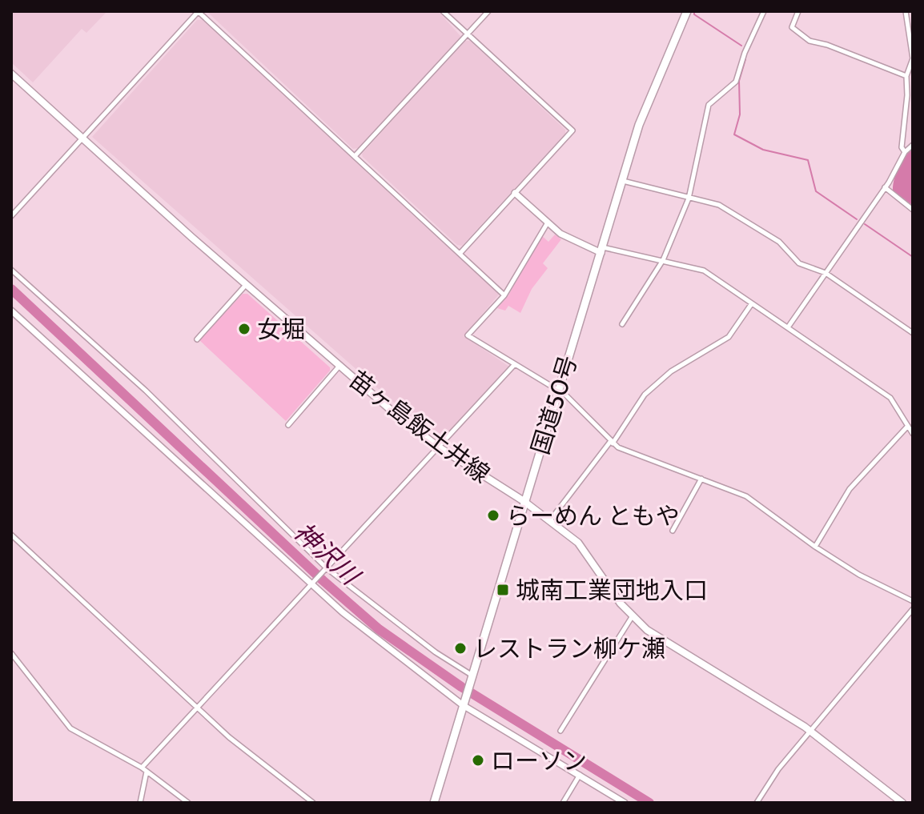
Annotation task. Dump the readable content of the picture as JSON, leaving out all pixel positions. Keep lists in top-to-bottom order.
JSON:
{
  "streets": {
    "highway": ["国道50号"],
    "main road": ["苗ヶ島飯土井線"]
  },
  "crossings": [
    ["国道50号", "苗ヶ島飯土井線"]
  ],
  "water": ["神沢川"],
  "places": {
    "other": [
      "女堀",
      "らーめん ともや",
      "レストラン柳ケ瀬",
      "ローソン"
    ],
    "transit": ["城南工業団地入口"]
  }
}
